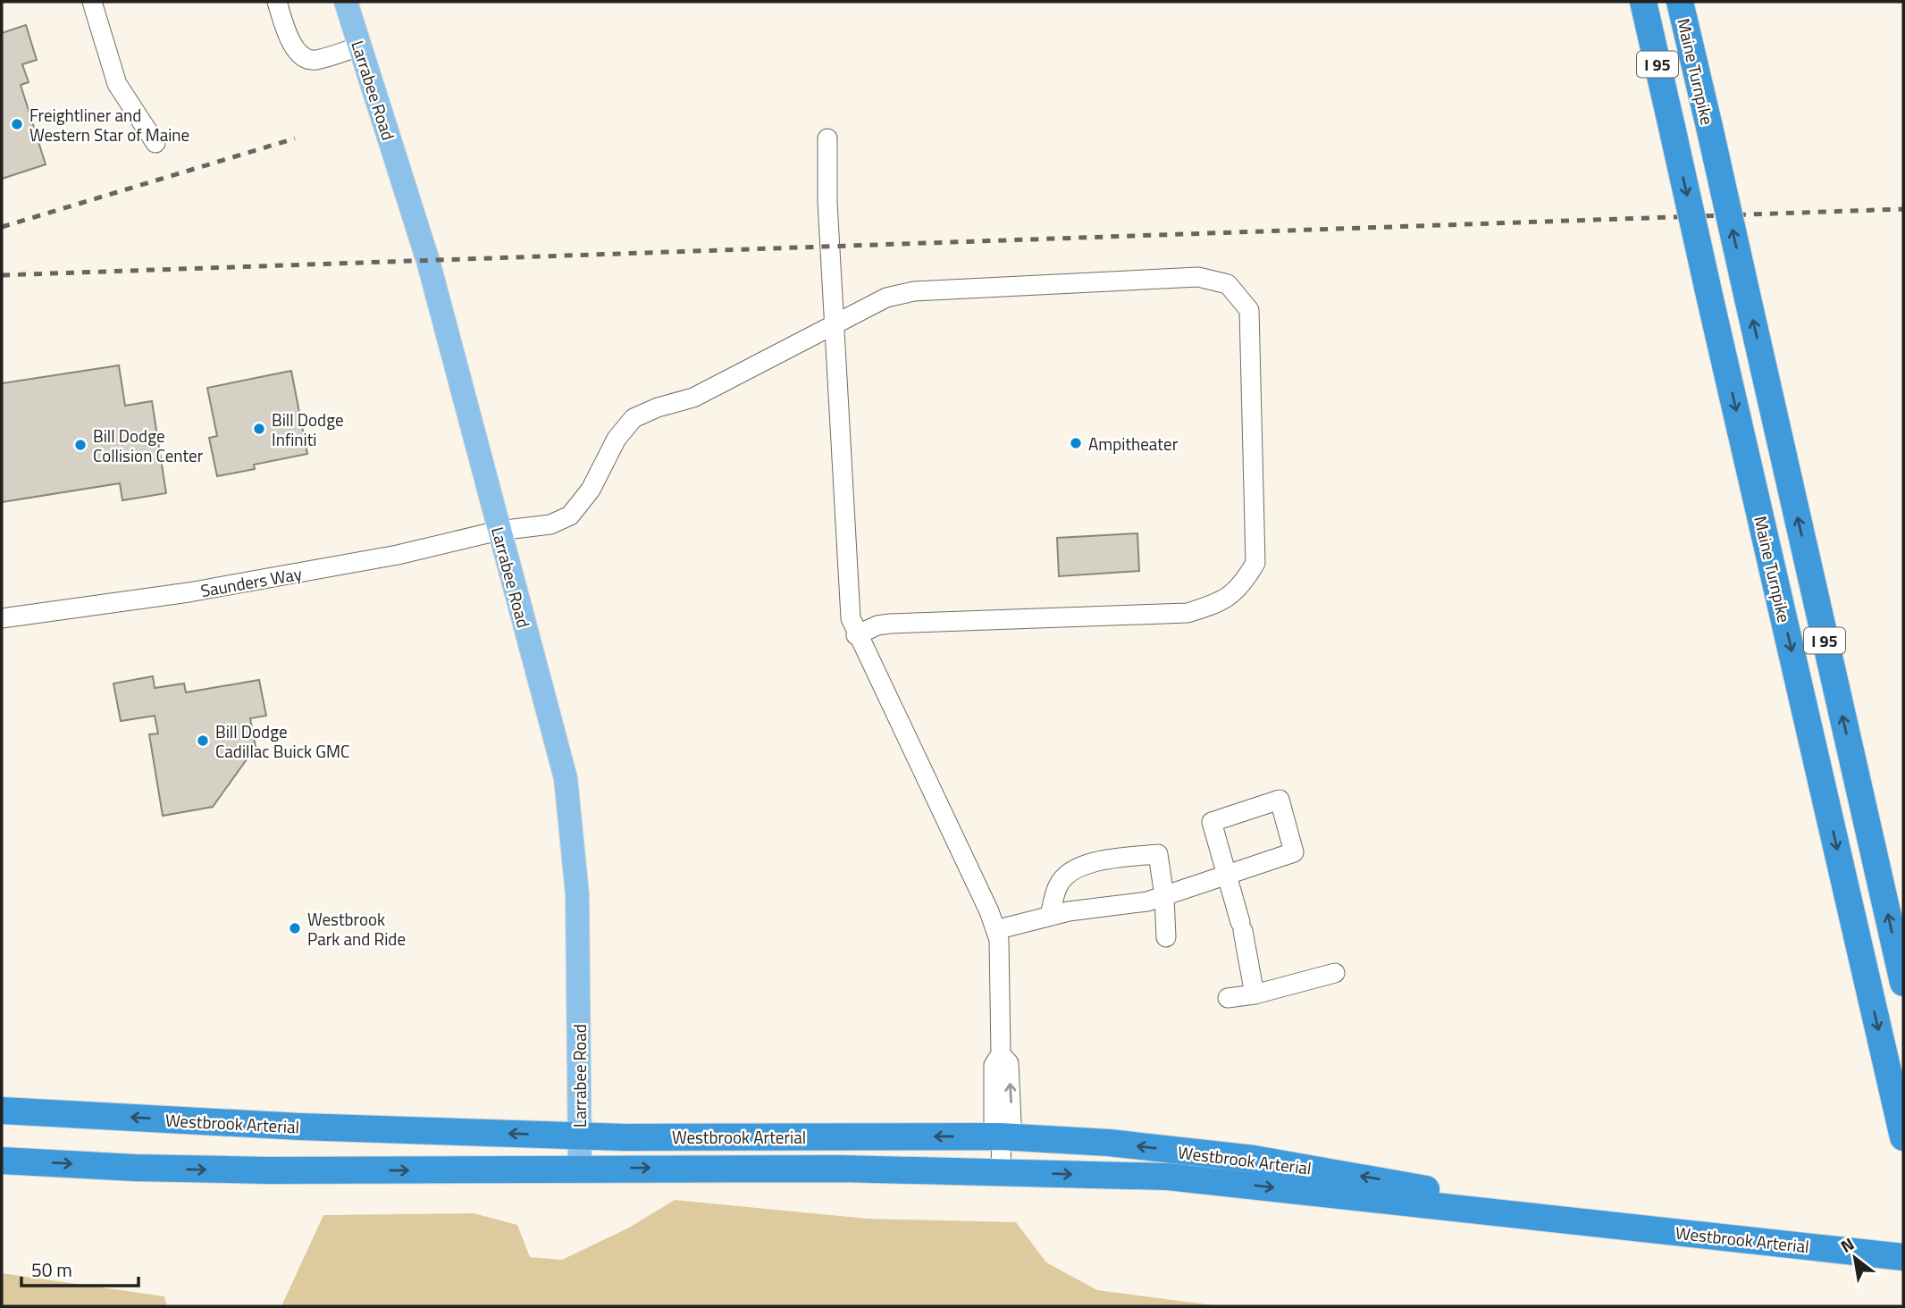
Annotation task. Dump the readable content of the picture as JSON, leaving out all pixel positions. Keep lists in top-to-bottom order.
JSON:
{
  "streets": {
    "highway": ["I 95", "Maine Turnpike", "Westbrook Arterial"],
    "main road": ["Larrabee Road"],
    "lane": ["Saunders Way"]
  },
  "crossings": [
    ["Larrabee Road", "Saunders Way"],
    ["Larrabee Road", "Westbrook Arterial"]
  ],
  "places": [
    "Freightliner and Western Star of Maine",
    "Bill Dodge Infiniti",
    "Ampitheater",
    "Bill Dodge Collision Center",
    "Bill Dodge Cadillac Buick GMC",
    "Westbrook Park and Ride"
  ],
  "scale_bar": "50 m",
  "north": "top left"
}
